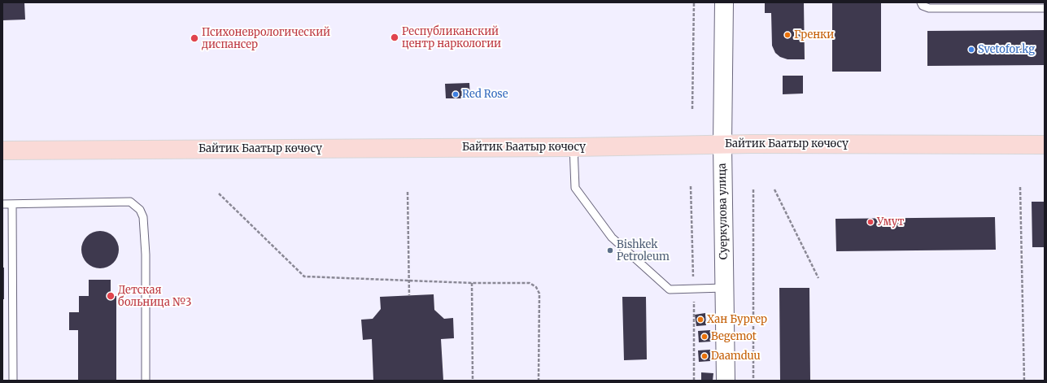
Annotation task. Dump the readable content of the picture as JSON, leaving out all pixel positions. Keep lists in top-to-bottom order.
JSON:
{
  "streets": {
    "main road": ["Байтик Баатыр көчөсү"],
    "street": ["Суеркулова улица"]
  },
  "crossings": [
    ["Байтик Баатыр көчөсү", "Суеркулова улица"]
  ],
  "places": [
    "Гренки",
    "Республиканский центр наркологии",
    "Психоневрологический диспансер",
    "Svetofor.kg",
    "Red Rose",
    "Умут",
    "Bishkek Petroleum",
    "Детская больница №3",
    "Хан Бургер",
    "Begemot",
    "Daamduu"
  ]
}
